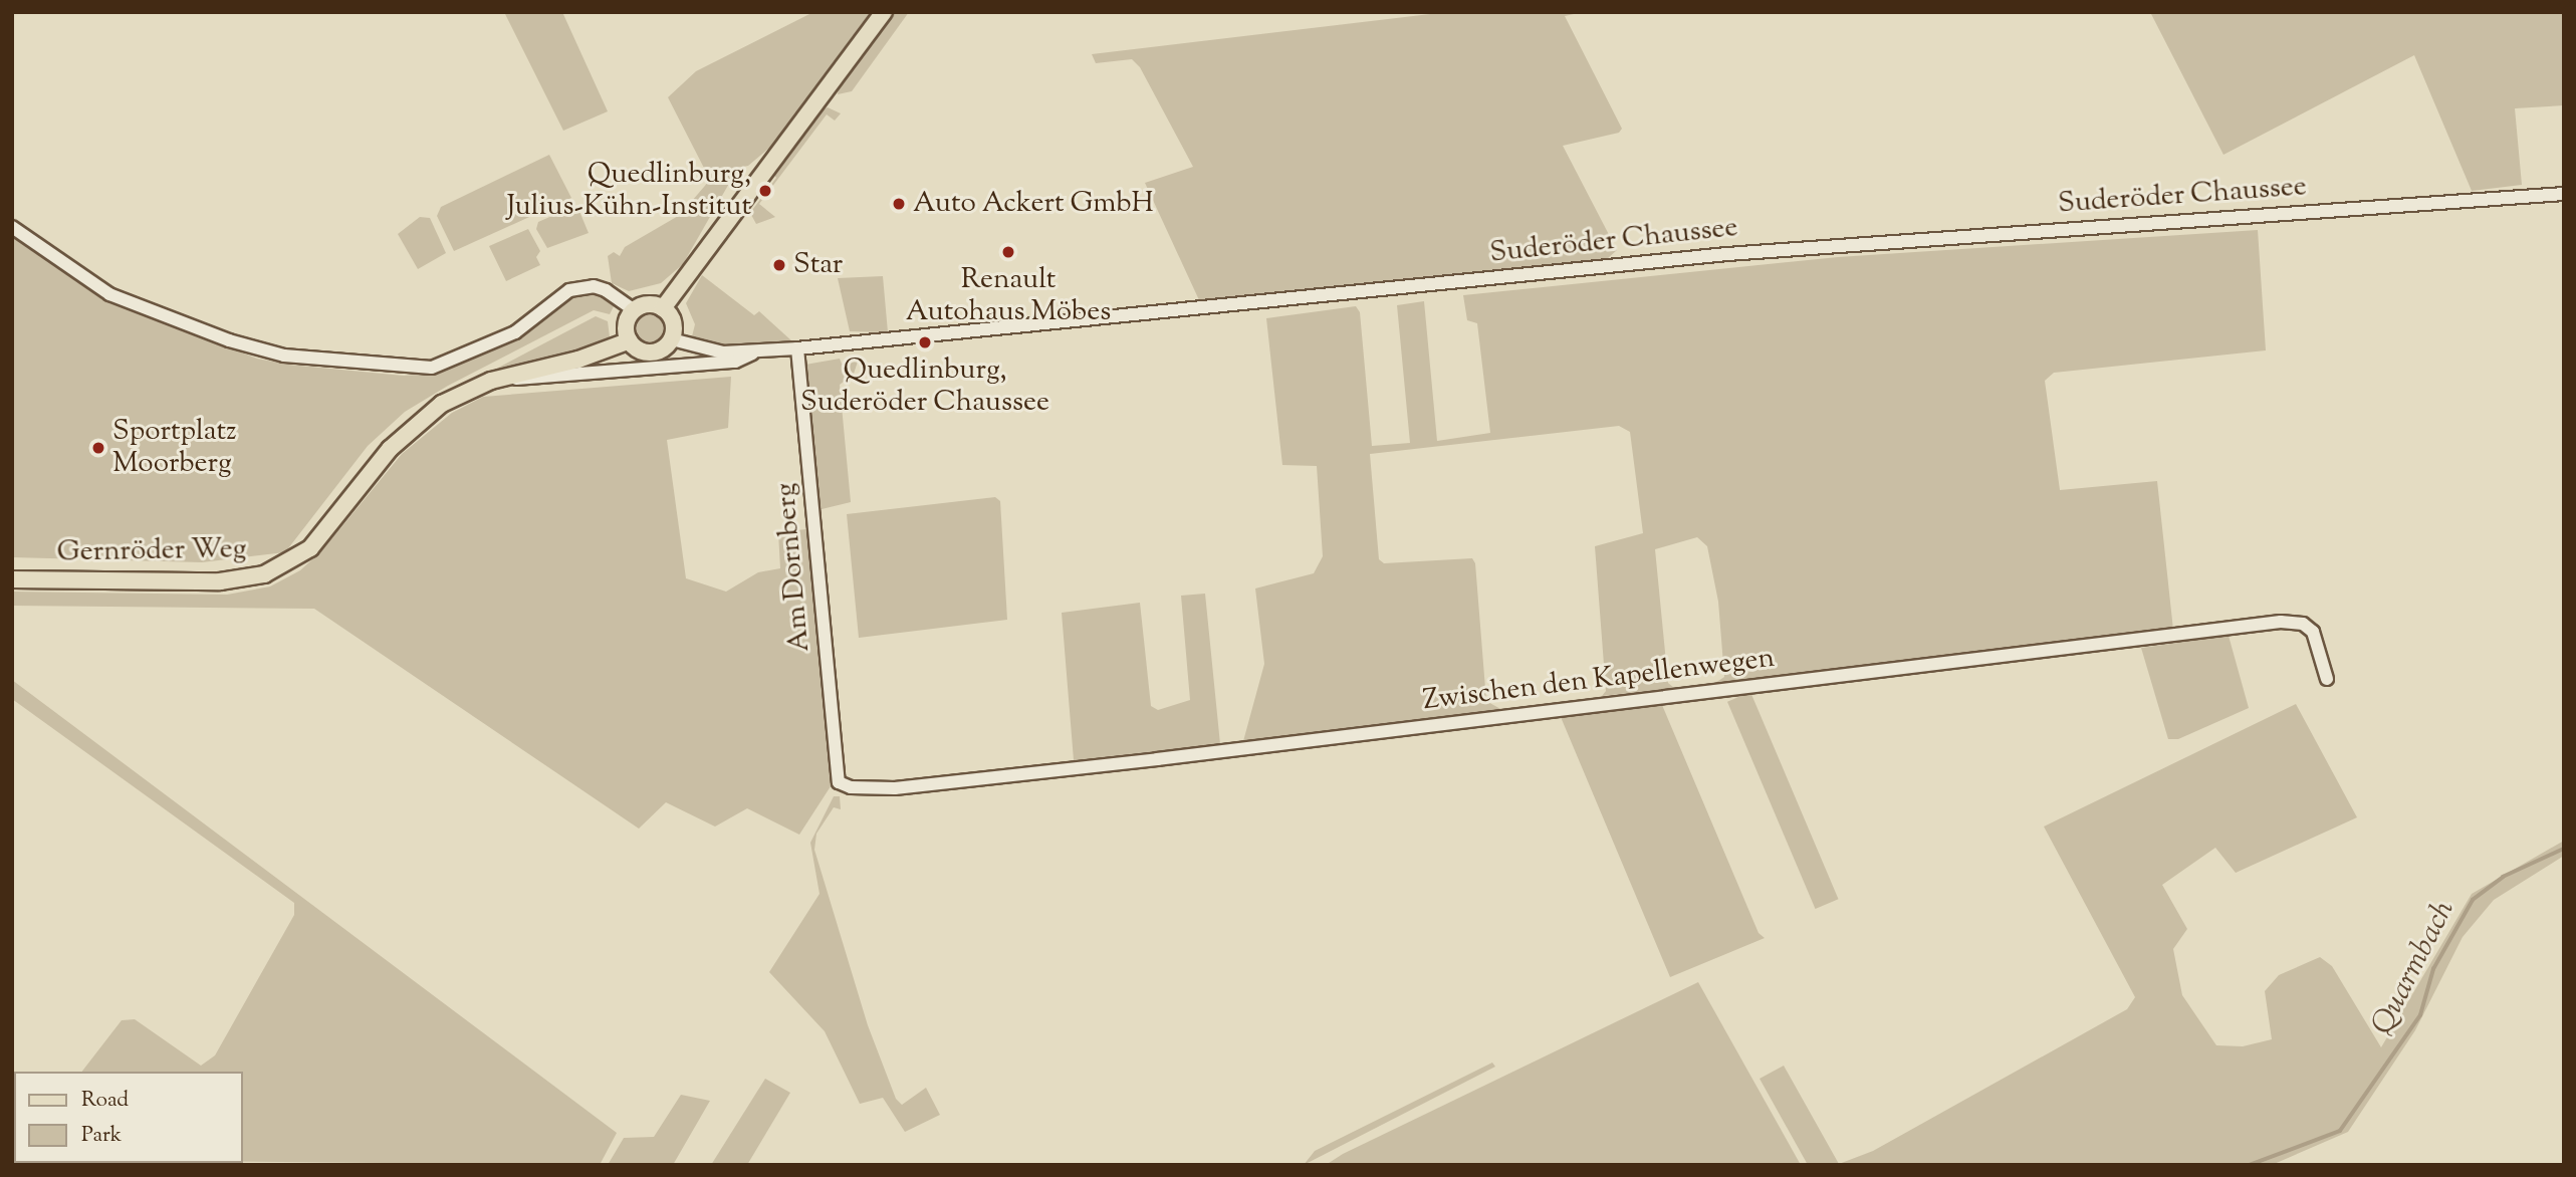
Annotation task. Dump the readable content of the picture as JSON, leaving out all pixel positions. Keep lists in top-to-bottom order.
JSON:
{
  "streets": {
    "main road": ["Gernröder Weg"],
    "street": ["Suderöder Chaussee", "Am Dornberg", "Zwischen den Kapellenwegen"]
  },
  "crossings": [
    ["Suderöder Chaussee", "Gernröder Weg"],
    ["Suderöder Chaussee", "Am Dornberg"],
    ["Am Dornberg", "Zwischen den Kapellenwegen"]
  ],
  "water": ["Quarmbach"],
  "places": [
    "Quedlinburg, Julius-Kühn-Institut",
    "Auto Ackert GmbH",
    "Renault Autohaus Möbes",
    "Star",
    "Quedlinburg, Suderöder Chaussee",
    "Sportplatz Moorberg"
  ],
  "legend": ["Road", "Park"]
}
